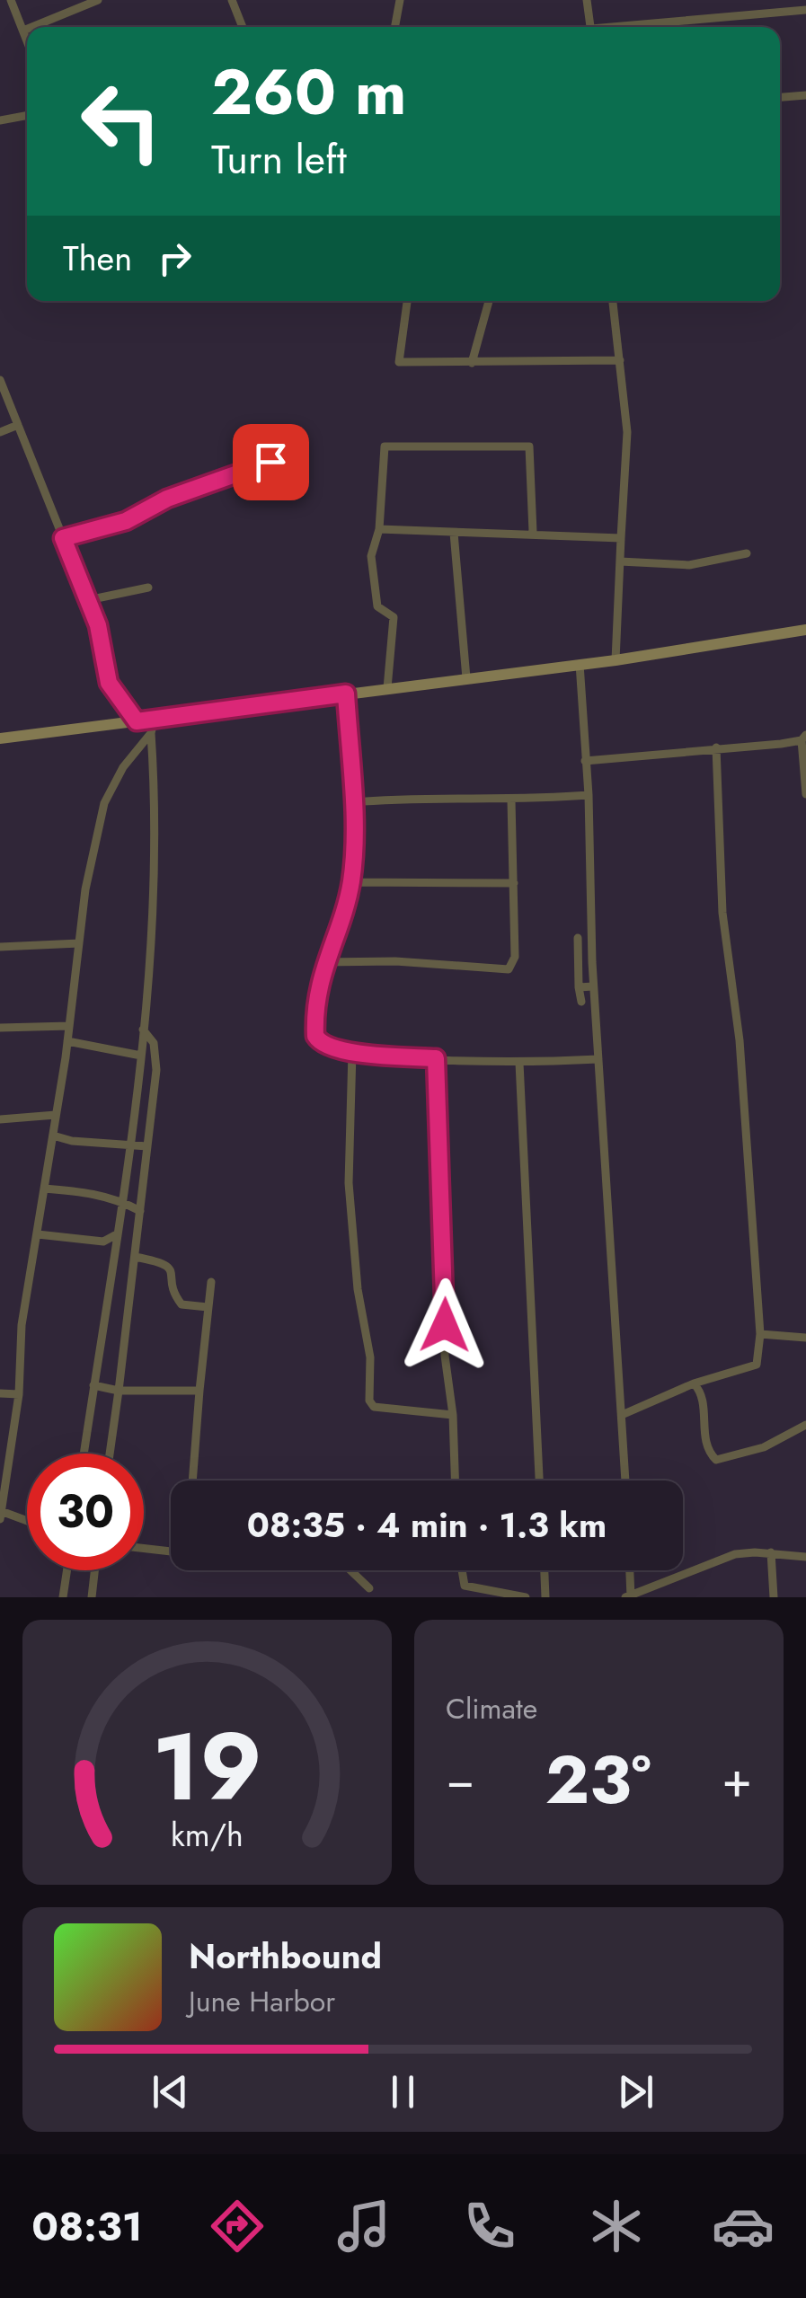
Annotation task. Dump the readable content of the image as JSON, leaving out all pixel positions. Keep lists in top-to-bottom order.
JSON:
{
  "page": {
    "turn": ["260 m", "Turn left"],
    "then": "Then",
    "limit": "30",
    "trip": "08:35 · 4 min · 1.3 km",
    "tile": "Climate",
    "heat": ["−", "23°", "+"],
    "song": ["Northbound", "June Harbor"],
    "tabs": "08:31",
    "gauge": ["19", "km/h"]
  }
}
